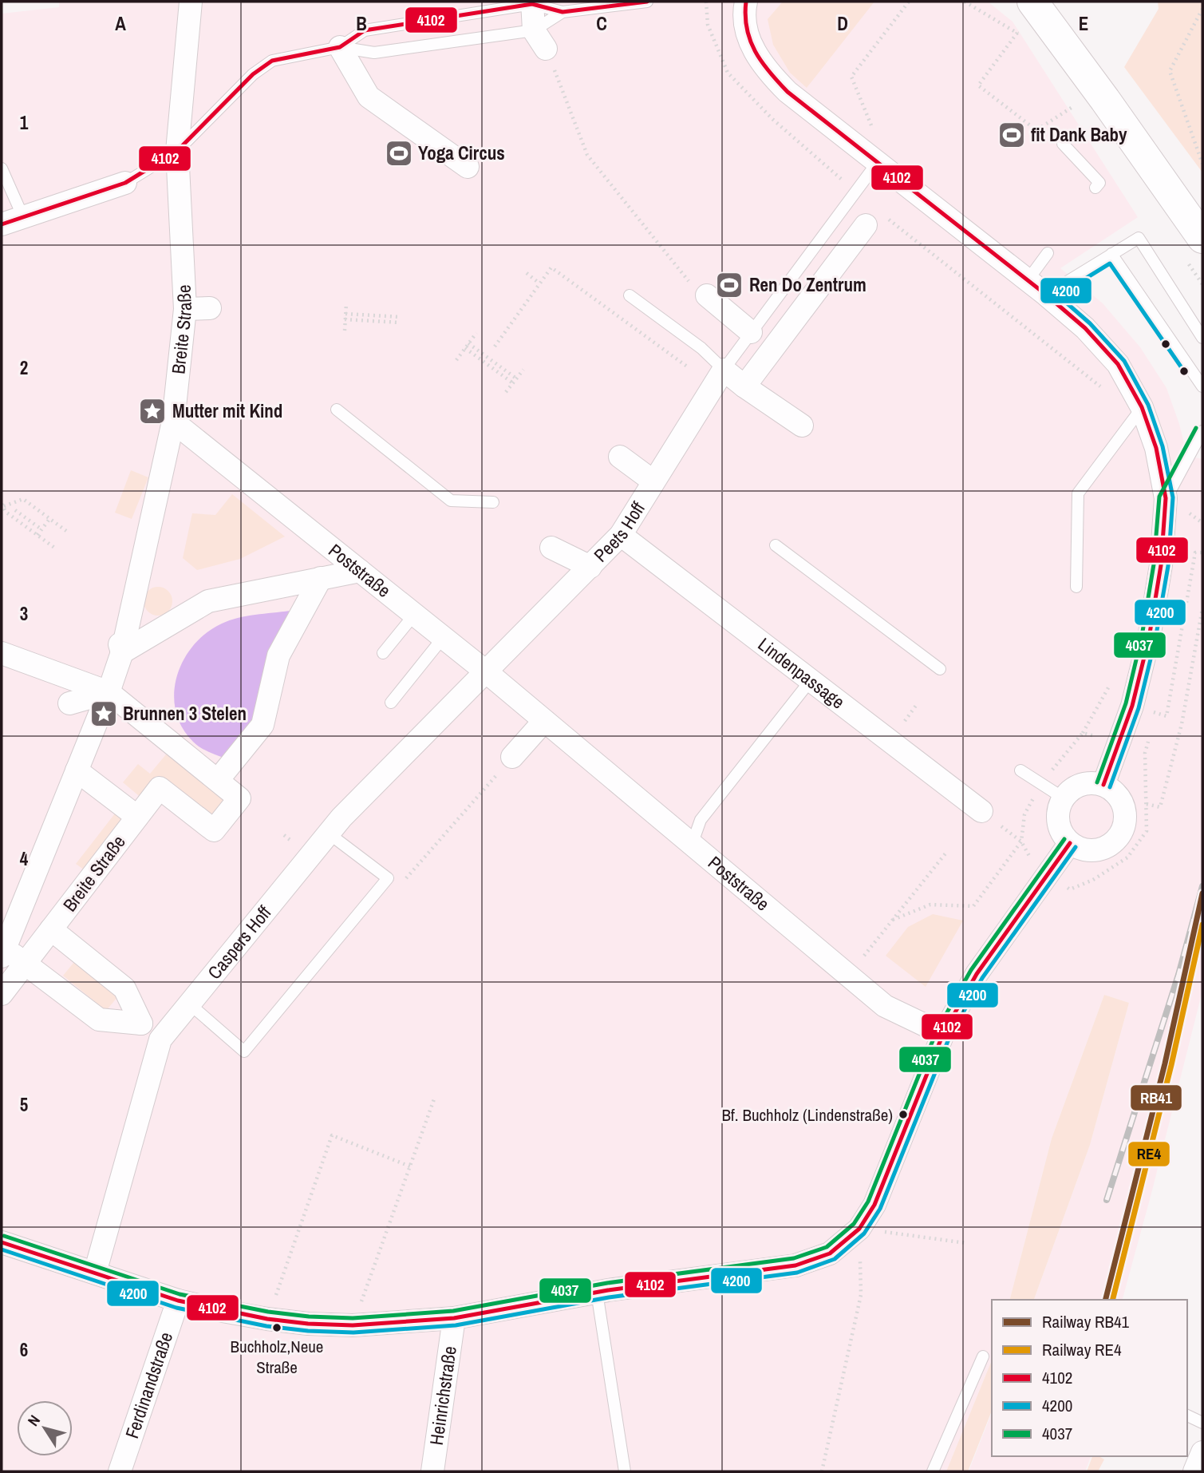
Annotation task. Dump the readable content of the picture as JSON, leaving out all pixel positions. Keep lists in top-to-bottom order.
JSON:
{
  "streets": {
    "street": [
      "Breite Straße",
      "Peets Hoff",
      "Poststraße",
      "Lindenpassage",
      "Caspers Hoff",
      "Ferdinandstraße",
      "Heinrichstraße"
    ]
  },
  "crossings": [
    ["Breite Straße", "Poststraße"],
    ["Peets Hoff", "Poststraße"],
    ["Peets Hoff", "Lindenpassage"],
    ["Peets Hoff", "Caspers Hoff"],
    ["Poststraße", "Caspers Hoff"]
  ],
  "places": {
    "sports": ["fit Dank Baby", "Yoga Circus", "Ren Do Zentrum"],
    "place": ["Mutter mit Kind", "Brunnen 3 Stelen"],
    "other": ["Bf. Buchholz (Lindenstraße)", "Buchholz,Neue Straße"]
  },
  "lines": [
    "transit line 4102",
    "transit line 4200",
    "transit line 4037",
    "rail line RB41",
    "rail line RE4"
  ],
  "legend": [
    "Railway RB41",
    "Railway RE4",
    "4102",
    "4200",
    "4037"
  ],
  "north": "top left",
  "grid": {
    "columns": [
      "A",
      "B",
      "C",
      "D",
      "E"
    ],
    "rows": [
      "1",
      "2",
      "3",
      "4",
      "5",
      "6"
    ]
  }
}
